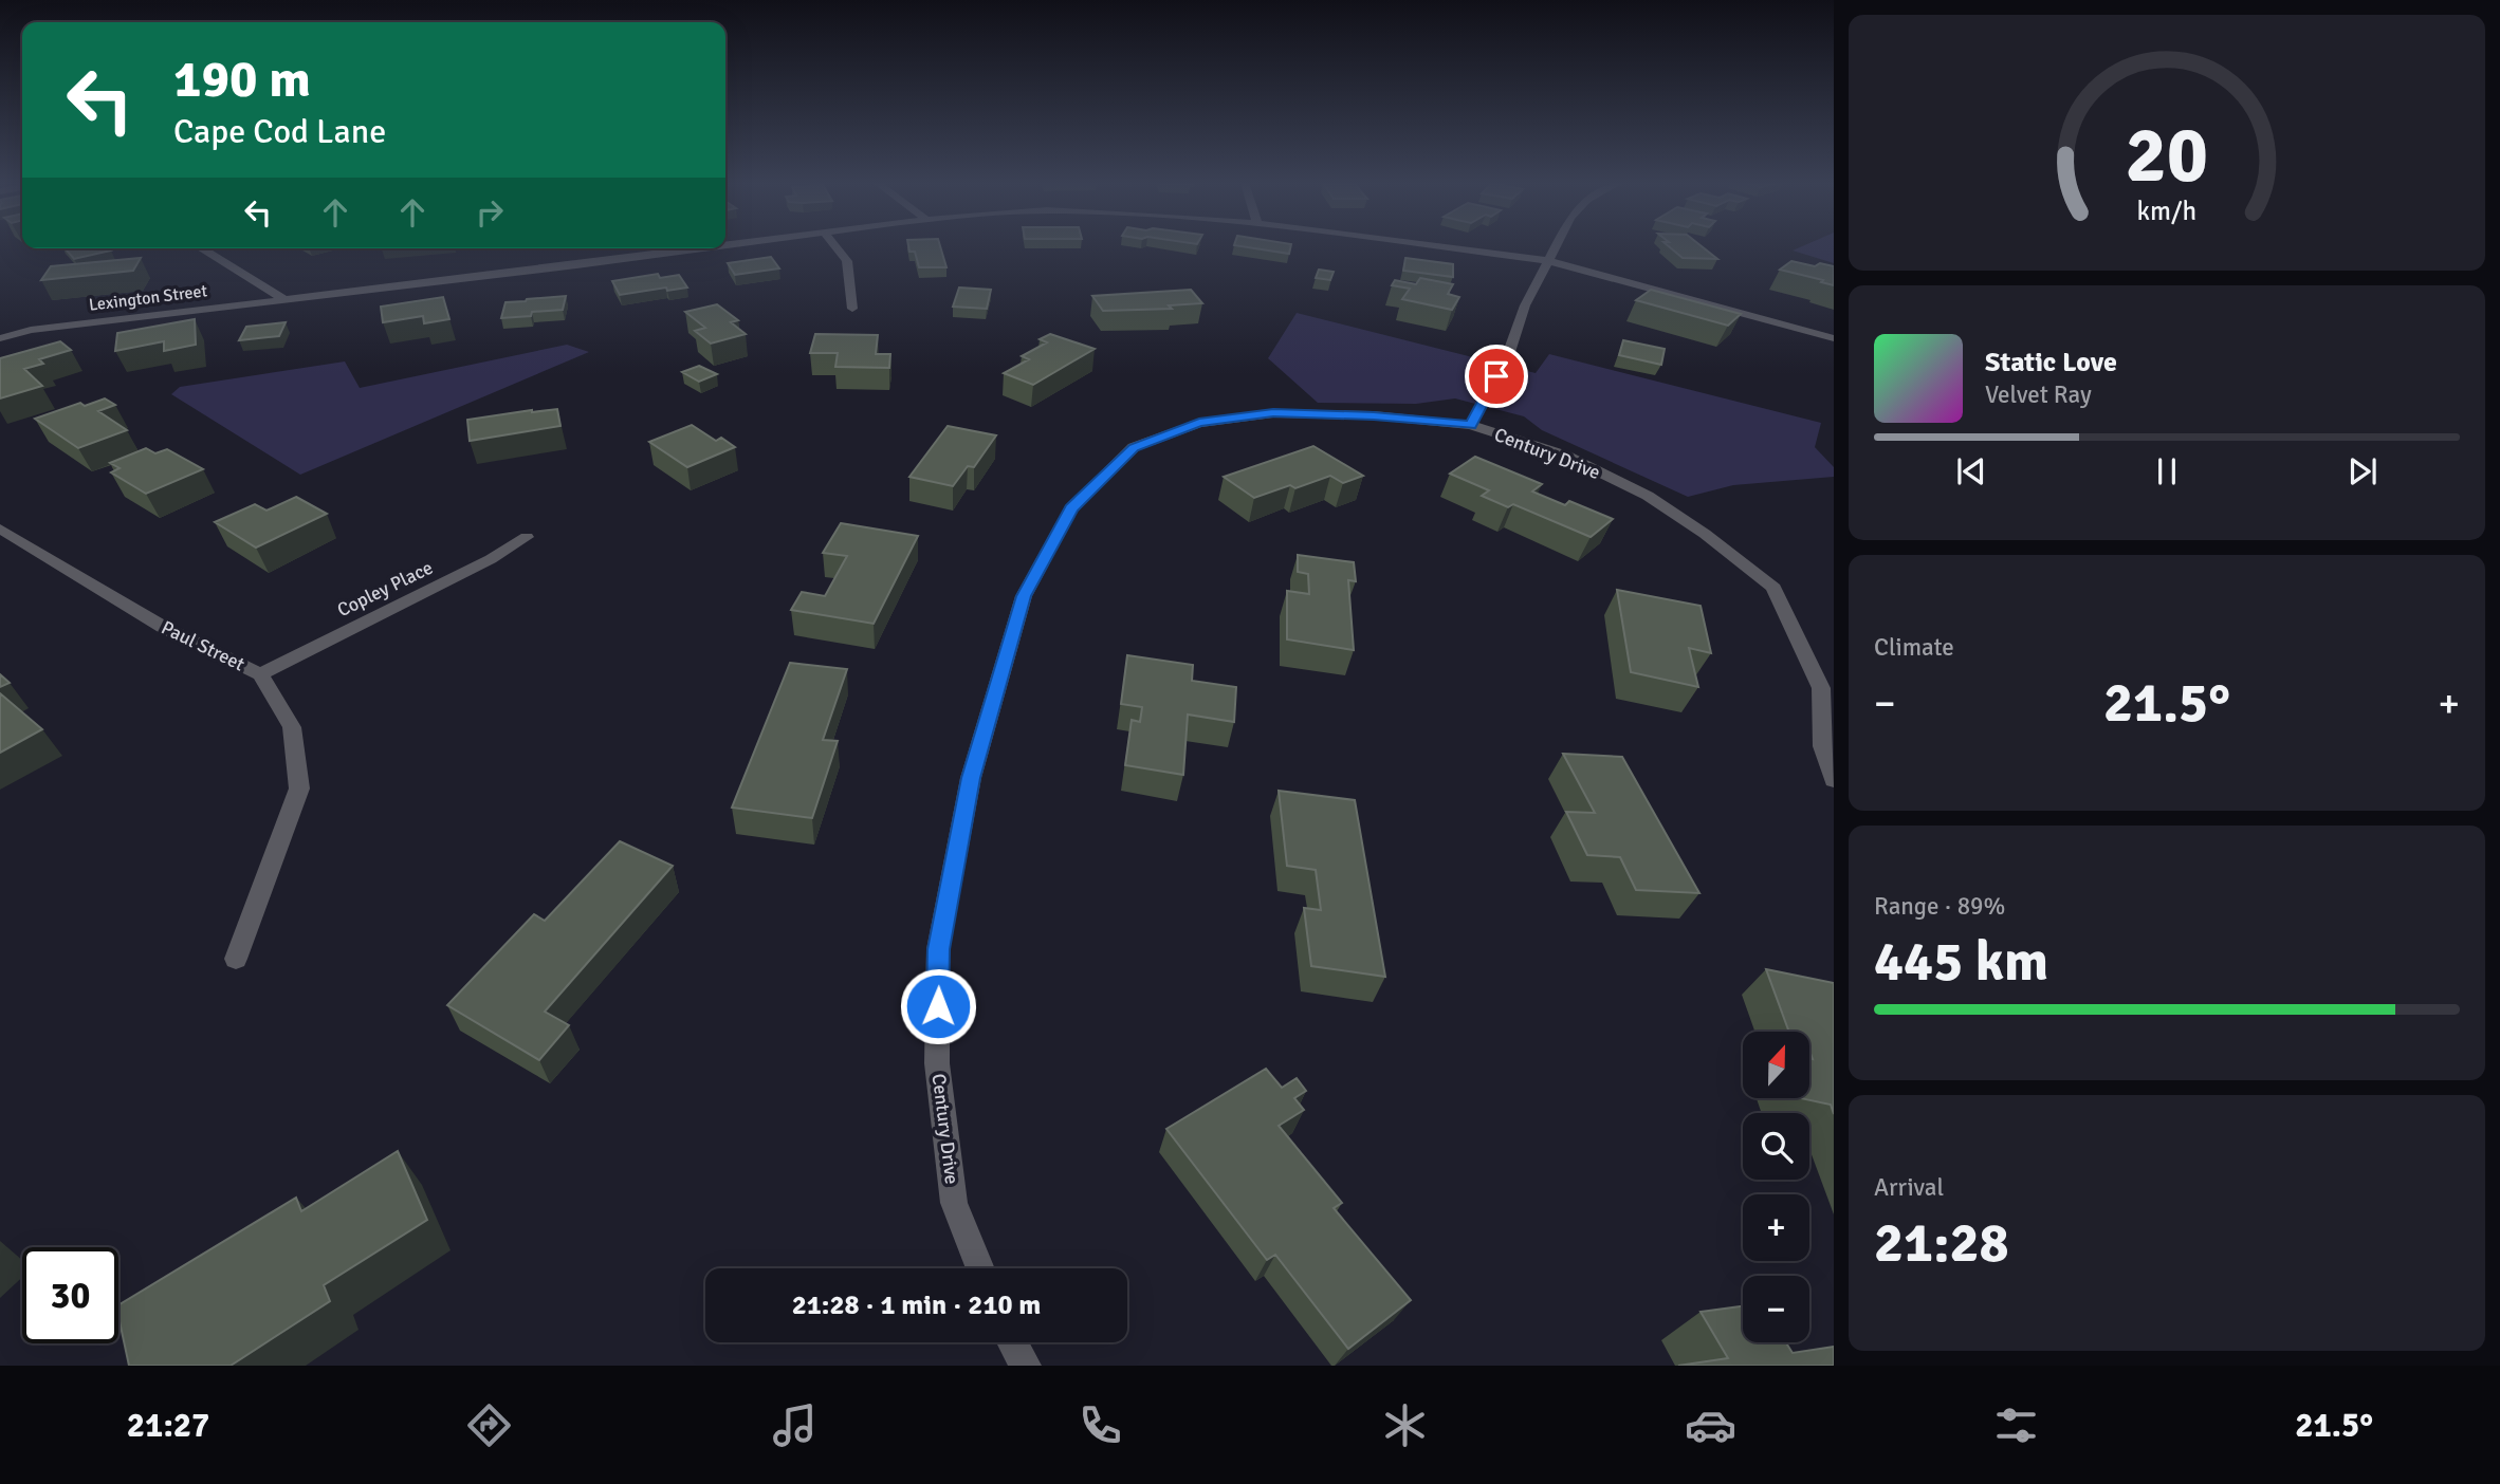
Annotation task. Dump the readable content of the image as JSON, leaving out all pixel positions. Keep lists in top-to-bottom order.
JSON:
{
  "streets": {
    "street": [
      "Lexington Street",
      "Century Drive",
      "Copley Place",
      "Paul Street"
    ]
  },
  "crossings": [
    ["Copley Place", "Paul Street"]
  ],
  "north": "top",
  "page": {
    "turn": ["190 m", "Cape Cod Lane"],
    "song": ["Static Love", "Velvet Ray"],
    "tile": [
      "Climate",
      ["Range · 89%", "445 km"],
      ["Arrival", "21:28"]
    ],
    "heat": ["−", "21.5°", "+"],
    "map_buttons": ["+", "−"],
    "limit": "30",
    "trip": "21:28 · 1 min · 210 m",
    "tabs": ["21:27", "21.5°"],
    "gauge": ["20", "km/h"]
  }
}
